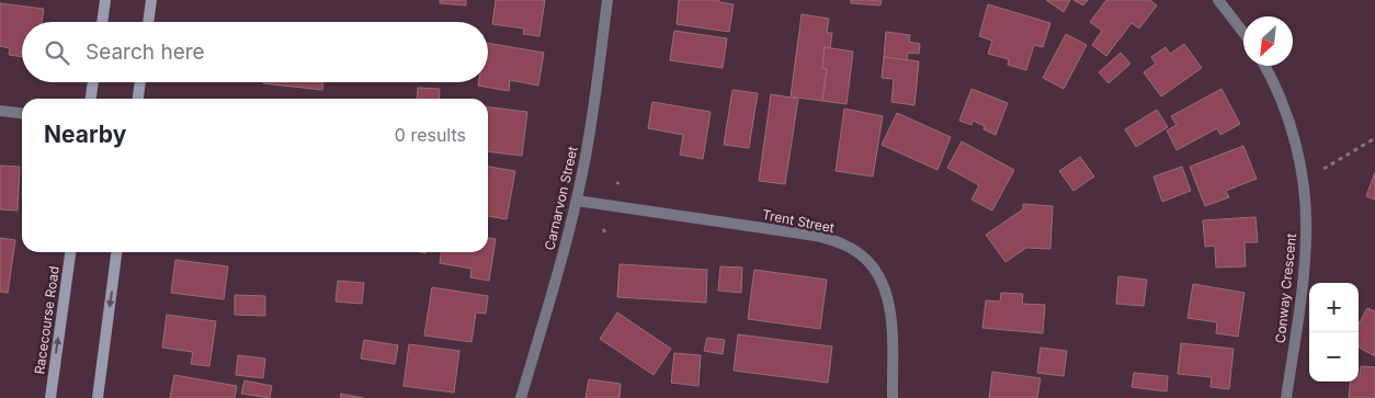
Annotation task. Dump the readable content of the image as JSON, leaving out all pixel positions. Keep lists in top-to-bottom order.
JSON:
{
  "streets": {
    "street": [
      "Carnarvon Street",
      "Trent Street",
      "Conway Crescent",
      "Racecourse Road"
    ]
  },
  "crossings": [
    ["Carnarvon Street", "Trent Street"]
  ],
  "north": "bottom left",
  "page": {
    "search": "Search here",
    "heading": ["Nearby", "0 results"],
    "map_buttons": ["+", "−"]
  }
}
